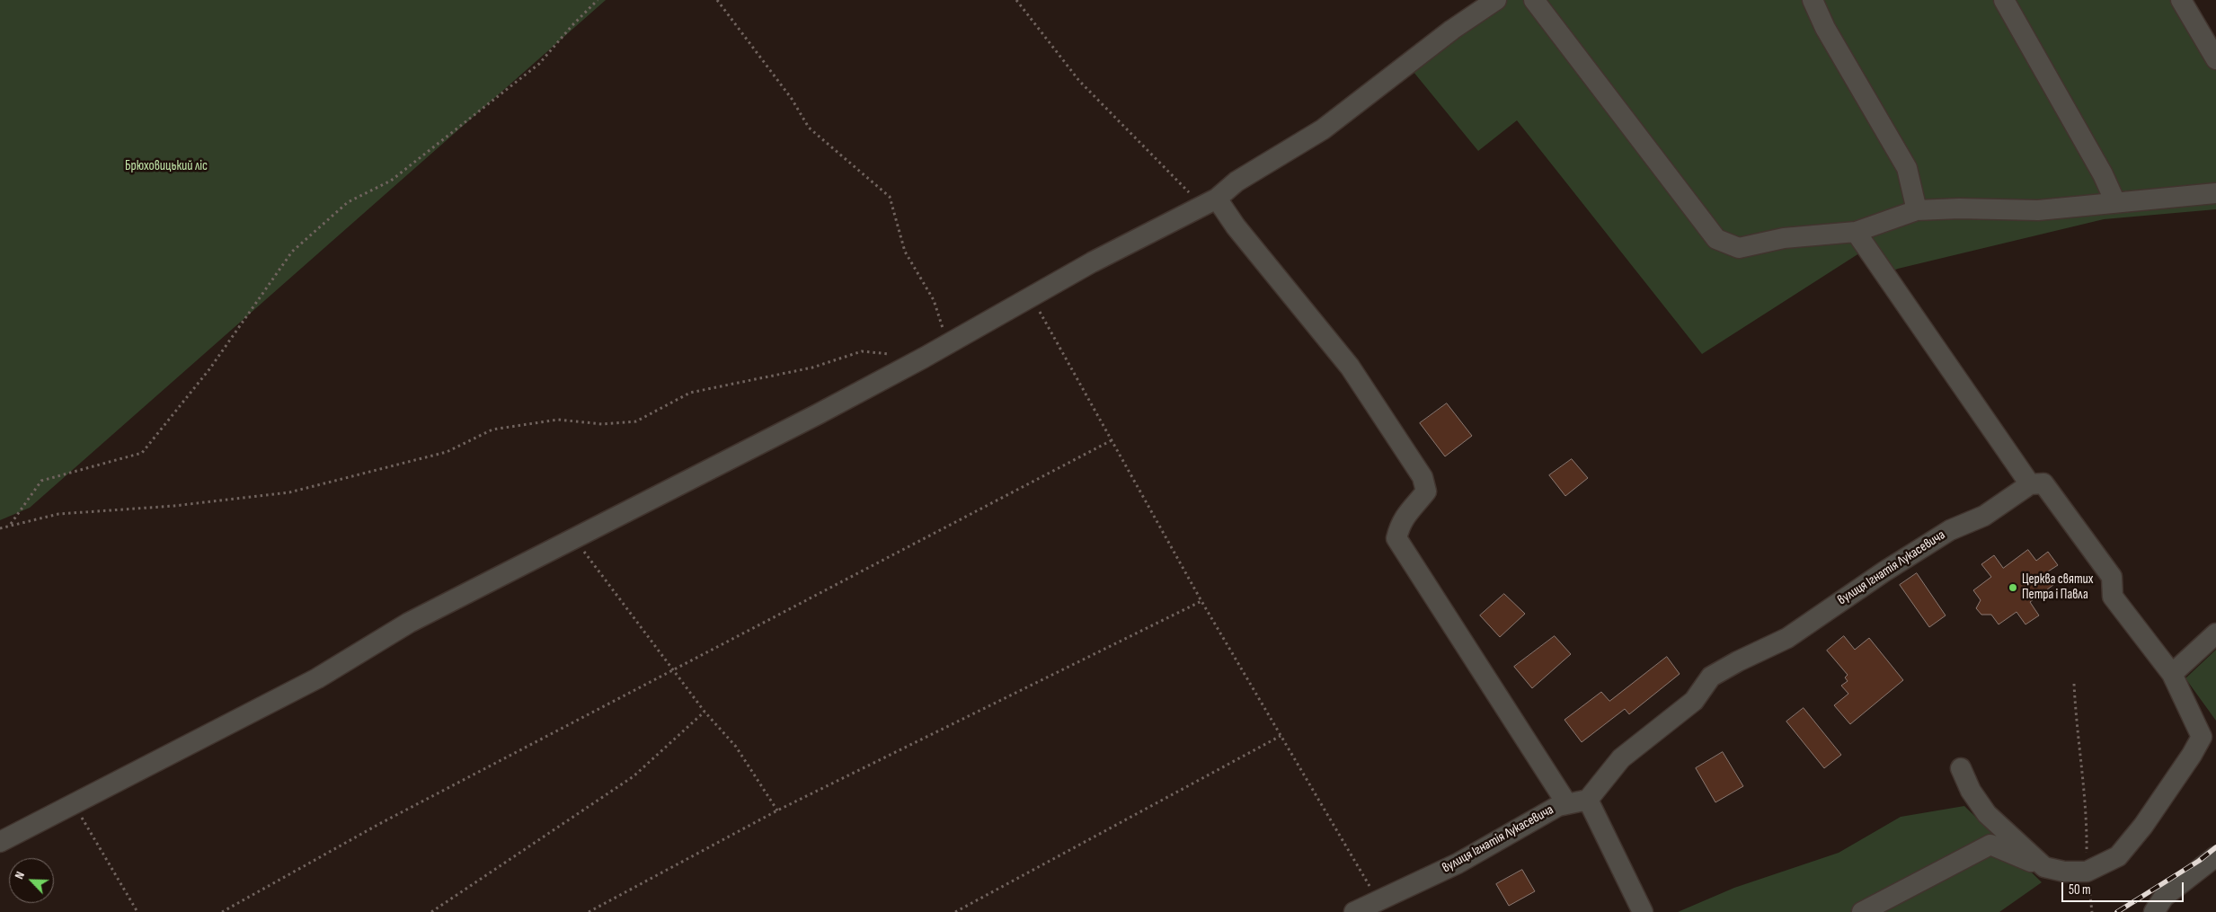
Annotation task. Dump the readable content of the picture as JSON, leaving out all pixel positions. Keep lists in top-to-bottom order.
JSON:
{
  "streets": {
    "street": ["вулиця Ігнатія Лукасевича"]
  },
  "parks": ["Брюховицький ліс"],
  "places": ["Церква святих Петра і Павла"],
  "scale_bar": "50 m",
  "north": "top left"
}
